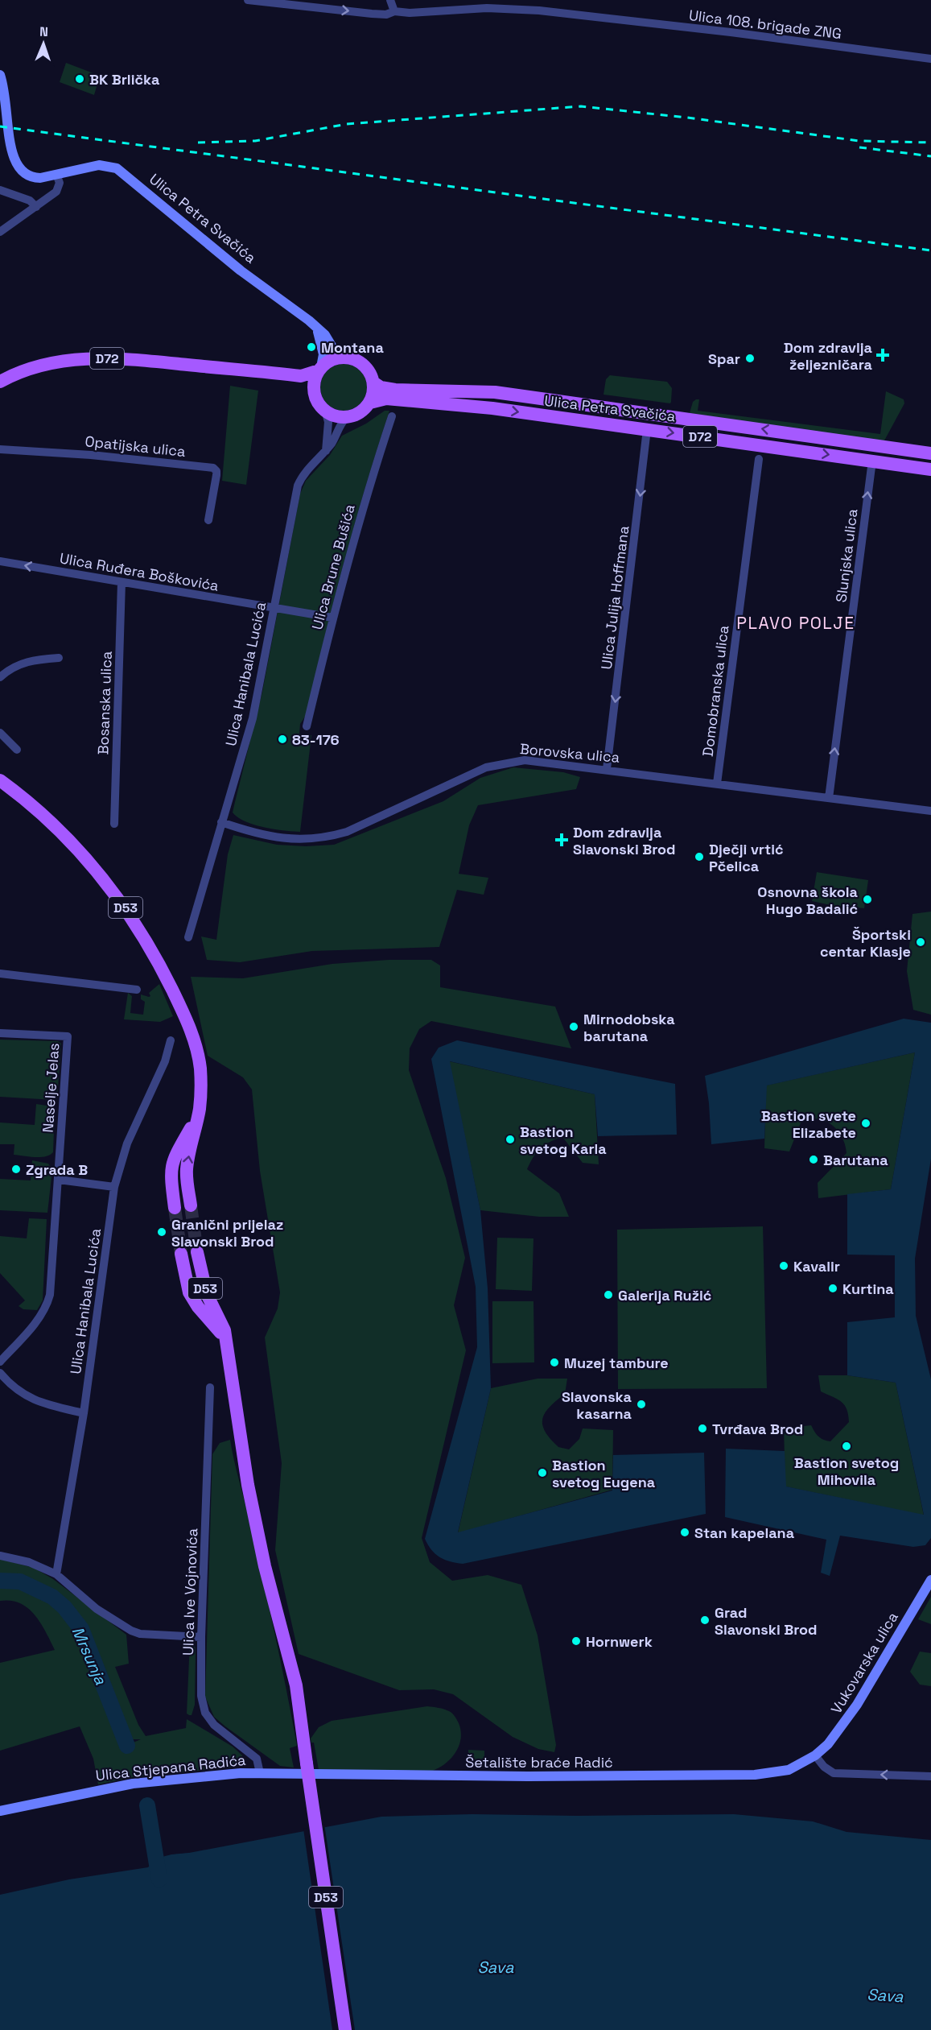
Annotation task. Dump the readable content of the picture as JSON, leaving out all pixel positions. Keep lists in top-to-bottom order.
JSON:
{
  "streets": {
    "main road": [
      "Ulica Petra Svačića",
      "D72",
      "D53",
      "Vukovarska ulica",
      "Šetalište braće Radić",
      "Ulica Stjepana Radića"
    ],
    "street": [
      "Ulica 108. brigade ZNG",
      "Opatijska ulica",
      "Slunjska ulica",
      "Ulica Brune Bušića",
      "Ulica Ruđera Boškovića",
      "Ulica Julija Hoffmana",
      "Ulica Hanibala Lucića",
      "Domobranska ulica",
      "Bosanska ulica",
      "Borovska ulica",
      "Naselje Jelas",
      "Ulica Ive Vojnovića"
    ]
  },
  "crossings": [
    ["Ulica Petra Svačića", "D72"],
    ["Ulica Petra Svačića", "Slunjska ulica"],
    ["Ulica Petra Svačića", "Ulica Julija Hoffmana"],
    ["Ulica Petra Svačića", "Ulica Hanibala Lucića"],
    ["D72", "Ulica Hanibala Lucića"],
    ["Slunjska ulica", "Borovska ulica"],
    ["Ulica Brune Bušića", "Ulica Ruđera Boškovića"],
    ["Ulica Ruđera Boškovića", "Ulica Hanibala Lucića"],
    ["Ulica Ruđera Boškovića", "Bosanska ulica"],
    ["Ulica Julija Hoffmana", "Borovska ulica"],
    ["Ulica Hanibala Lucića", "Borovska ulica"],
    ["Domobranska ulica", "Borovska ulica"],
    ["Ulica Ive Vojnovića", "Šetalište braće Radić"],
    ["Ulica Ive Vojnovića", "Ulica Stjepana Radića"],
    ["Vukovarska ulica", "Šetalište braće Radić"],
    ["Šetalište braće Radić", "Ulica Stjepana Radića"]
  ],
  "one_way": ["Slunjska ulica", "Ulica Ruđera Boškovića", "Ulica Julija Hoffmana"],
  "districts": ["PLAVO POLJE"],
  "water": ["Mrsunja", "Sava"],
  "places": {
    "other": [
      "BK Brlička",
      "Montana",
      "Spar",
      "83-176",
      "Dječji vrtić Pčelica",
      "Osnovna škola Hugo Badalić",
      "Športski centar Klasje",
      "Mirnodobska barutana",
      "Bastion svete Elizabete",
      "Bastion svetog Karla",
      "Barutana",
      "Zgrada B",
      "Granični prijelaz Slavonski Brod",
      "Kavalir",
      "Kurtina",
      "Galerija Ružić",
      "Muzej tambure",
      "Slavonska kasarna",
      "Tvrđava Brod",
      "Bastion svetog Mihovila",
      "Bastion svetog Eugena",
      "Stan kapelana",
      "Grad Slavonski Brod",
      "Hornwerk"
    ],
    "health": ["Dom zdravlja željezničara", "Dom zdravlja Slavonski Brod"]
  },
  "north": "top"
}
